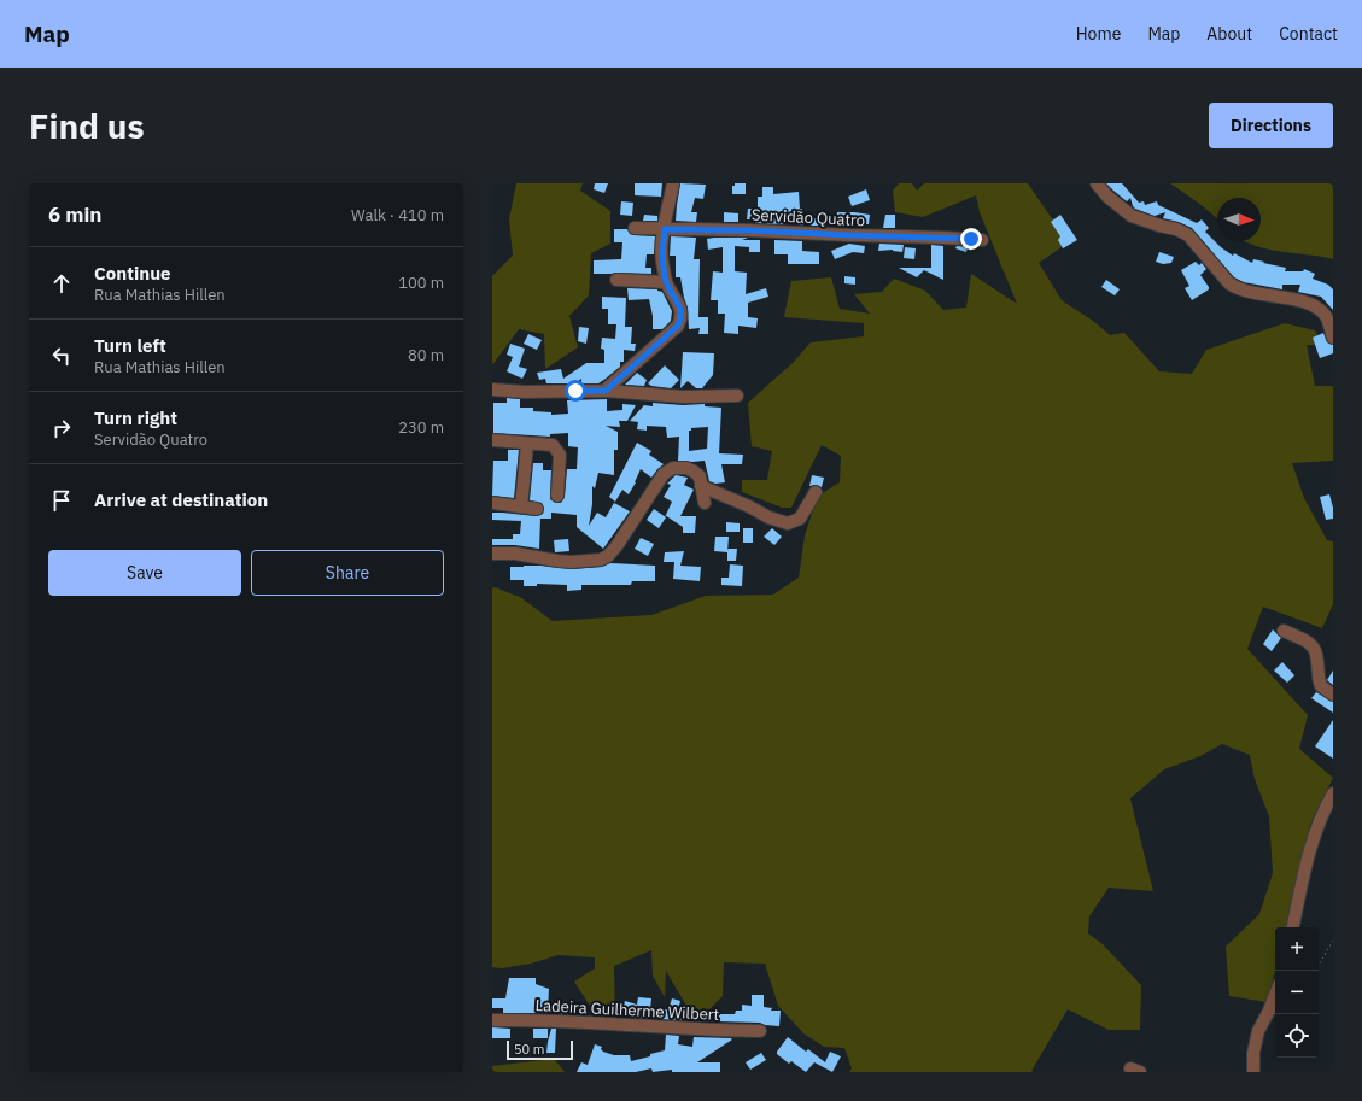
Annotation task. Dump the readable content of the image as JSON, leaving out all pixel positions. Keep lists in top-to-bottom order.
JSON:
{
  "streets": {
    "street": ["Servidão Quatro", "Ladeira Guilherme Wilbert"]
  },
  "scale_bar": "50 m",
  "north": "right",
  "page": {
    "header": "Map",
    "nav": [
      "Home",
      "Map",
      "About",
      "Contact"
    ],
    "buttons": [
      "Directions",
      ["Save", "Share"]
    ],
    "title": "Find us",
    "heading": ["6 min", "Walk · 410 m"],
    "list": [
      ["Continue", "Rua Mathias Hillen", "100 m"],
      ["Turn left", "Rua Mathias Hillen", "80 m"],
      ["Turn right", "Servidão Quatro", "230 m"],
      "Arrive at destination"
    ],
    "map_buttons": ["+", "−"],
    "scale": "50 m"
  }
}
